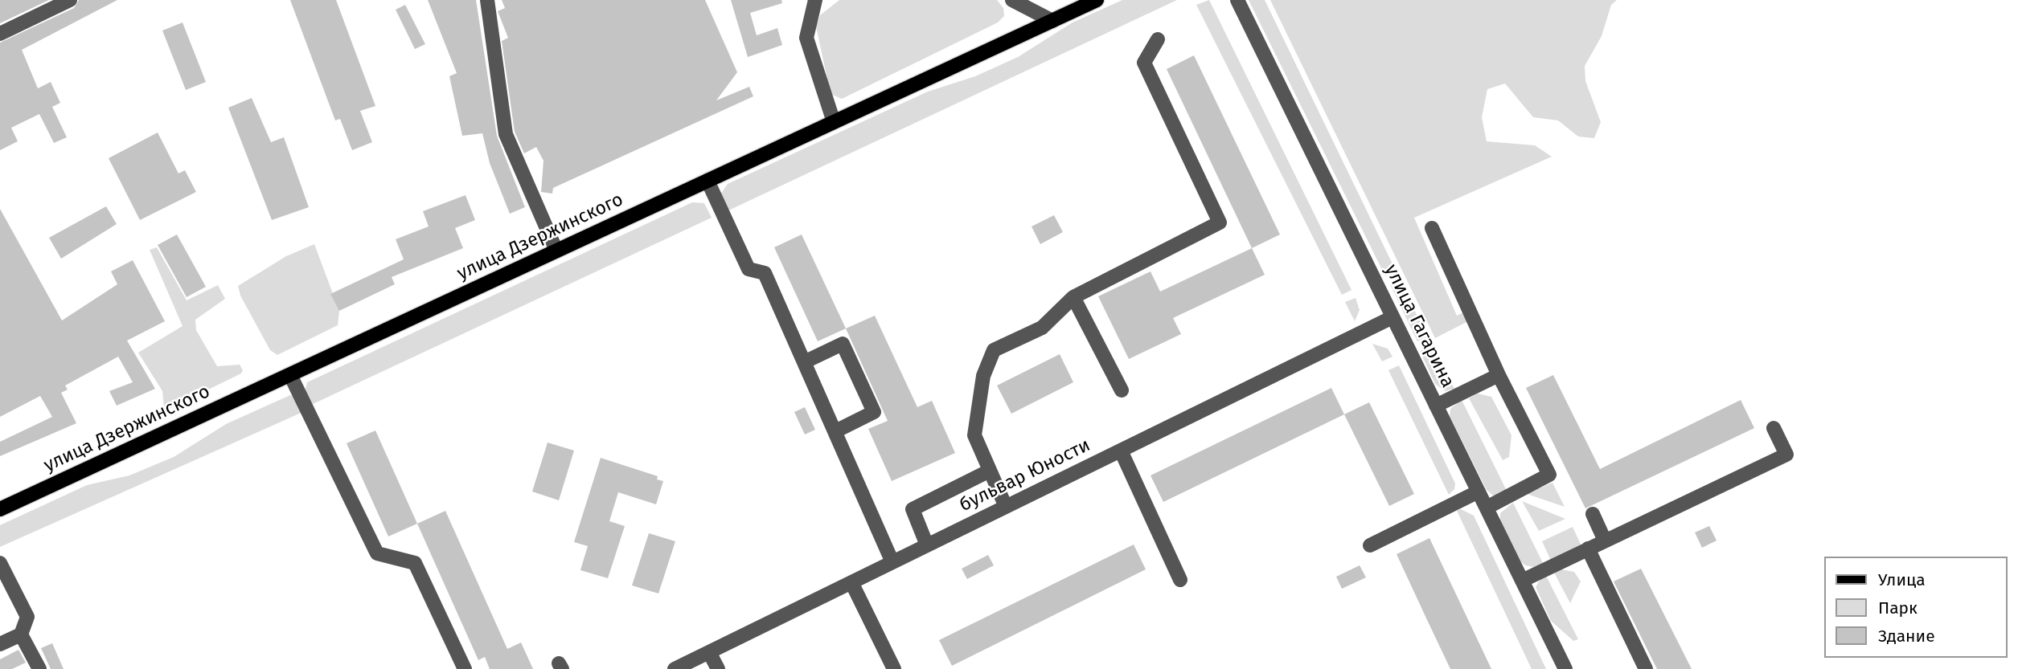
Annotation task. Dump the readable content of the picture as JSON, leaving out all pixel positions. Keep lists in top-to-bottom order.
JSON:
{
  "streets": {
    "main road": ["улица Дзержинского"],
    "street": ["улица Гагарина", "бульвар Юности"]
  },
  "crossings": [
    ["улица Гагарина", "бульвар Юности"]
  ],
  "legend": ["Улица", "Парк", "Здание"]
}
